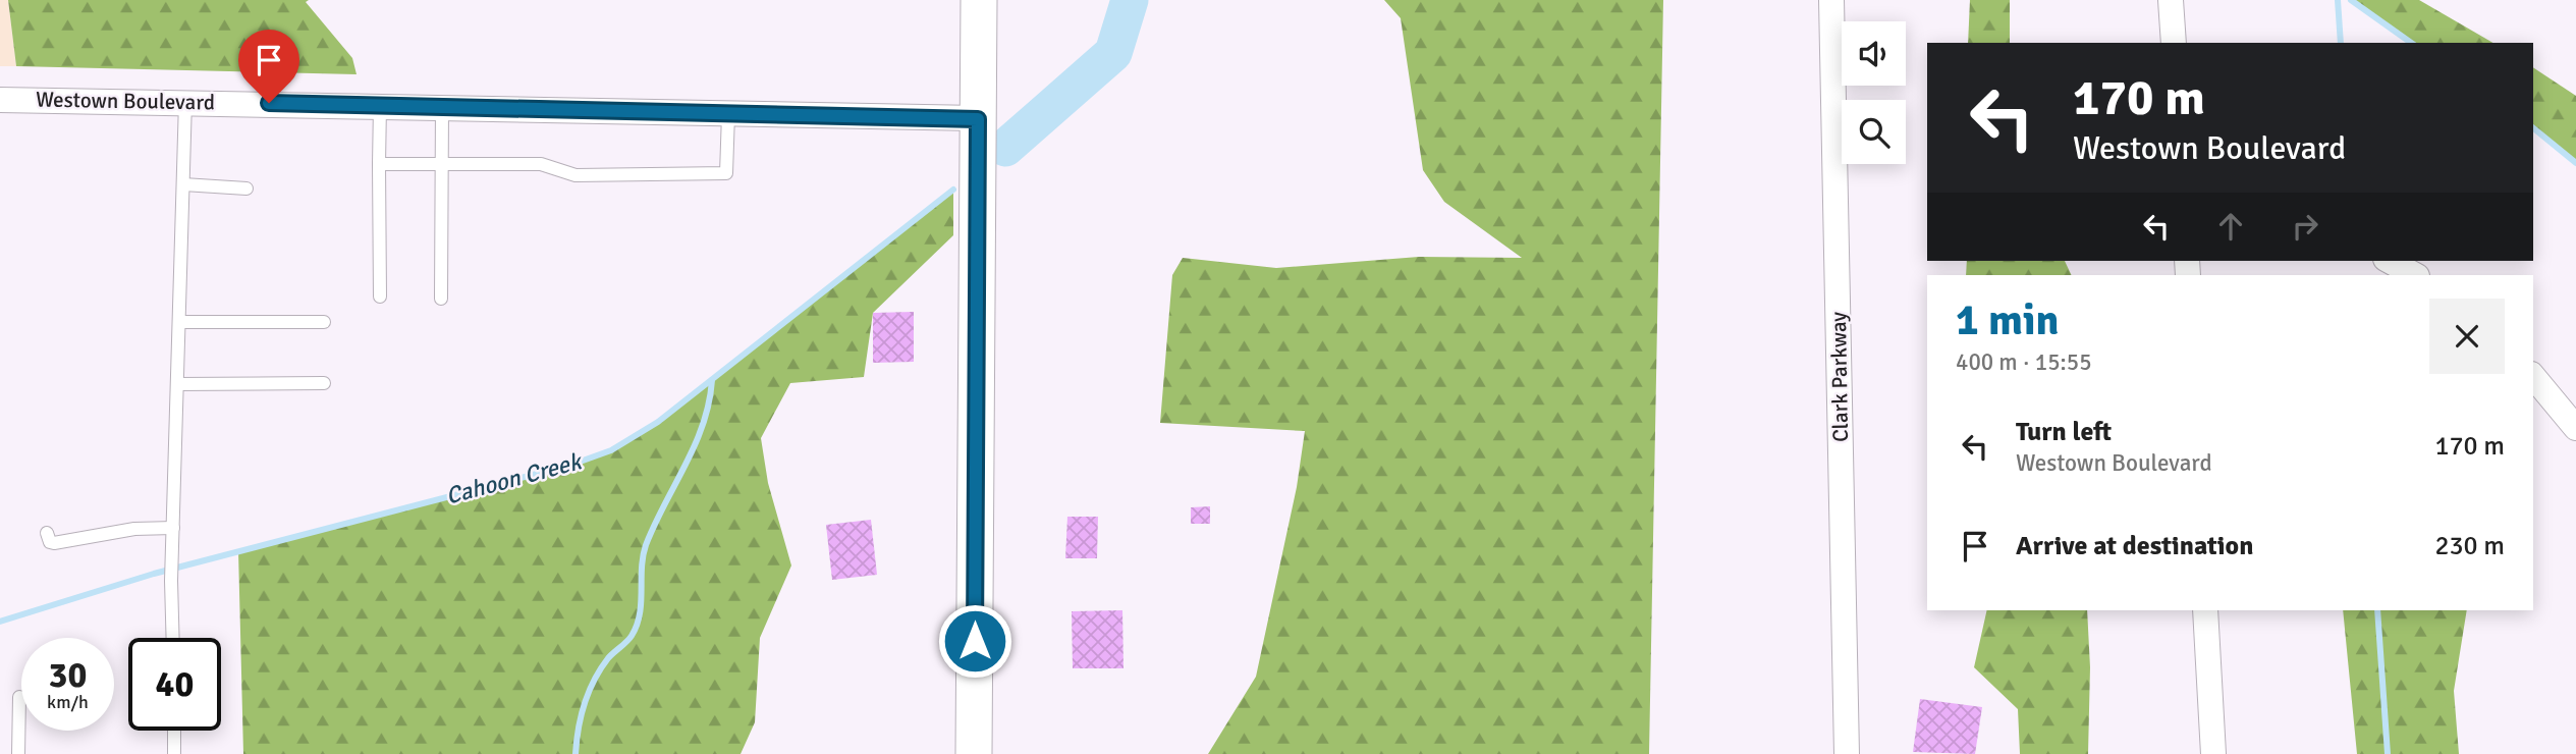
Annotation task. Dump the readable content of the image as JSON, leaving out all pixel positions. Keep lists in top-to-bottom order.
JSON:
{
  "streets": {
    "street": ["Westown Boulevard", "Clark Parkway"]
  },
  "water": ["Cahoon Creek"],
  "page": {
    "turn": ["170 m", "Westown Boulevard"],
    "heading": ["1 min", "400 m · 15:55"],
    "list": [
      {
        "name": "Turn left",
        "note": "Westown Boulevard",
        "value": "170 m"
      },
      {
        "name": "Arrive at destination",
        "value": "230 m"
      }
    ],
    "speed": "30 km/h",
    "limit": "40"
  }
}
